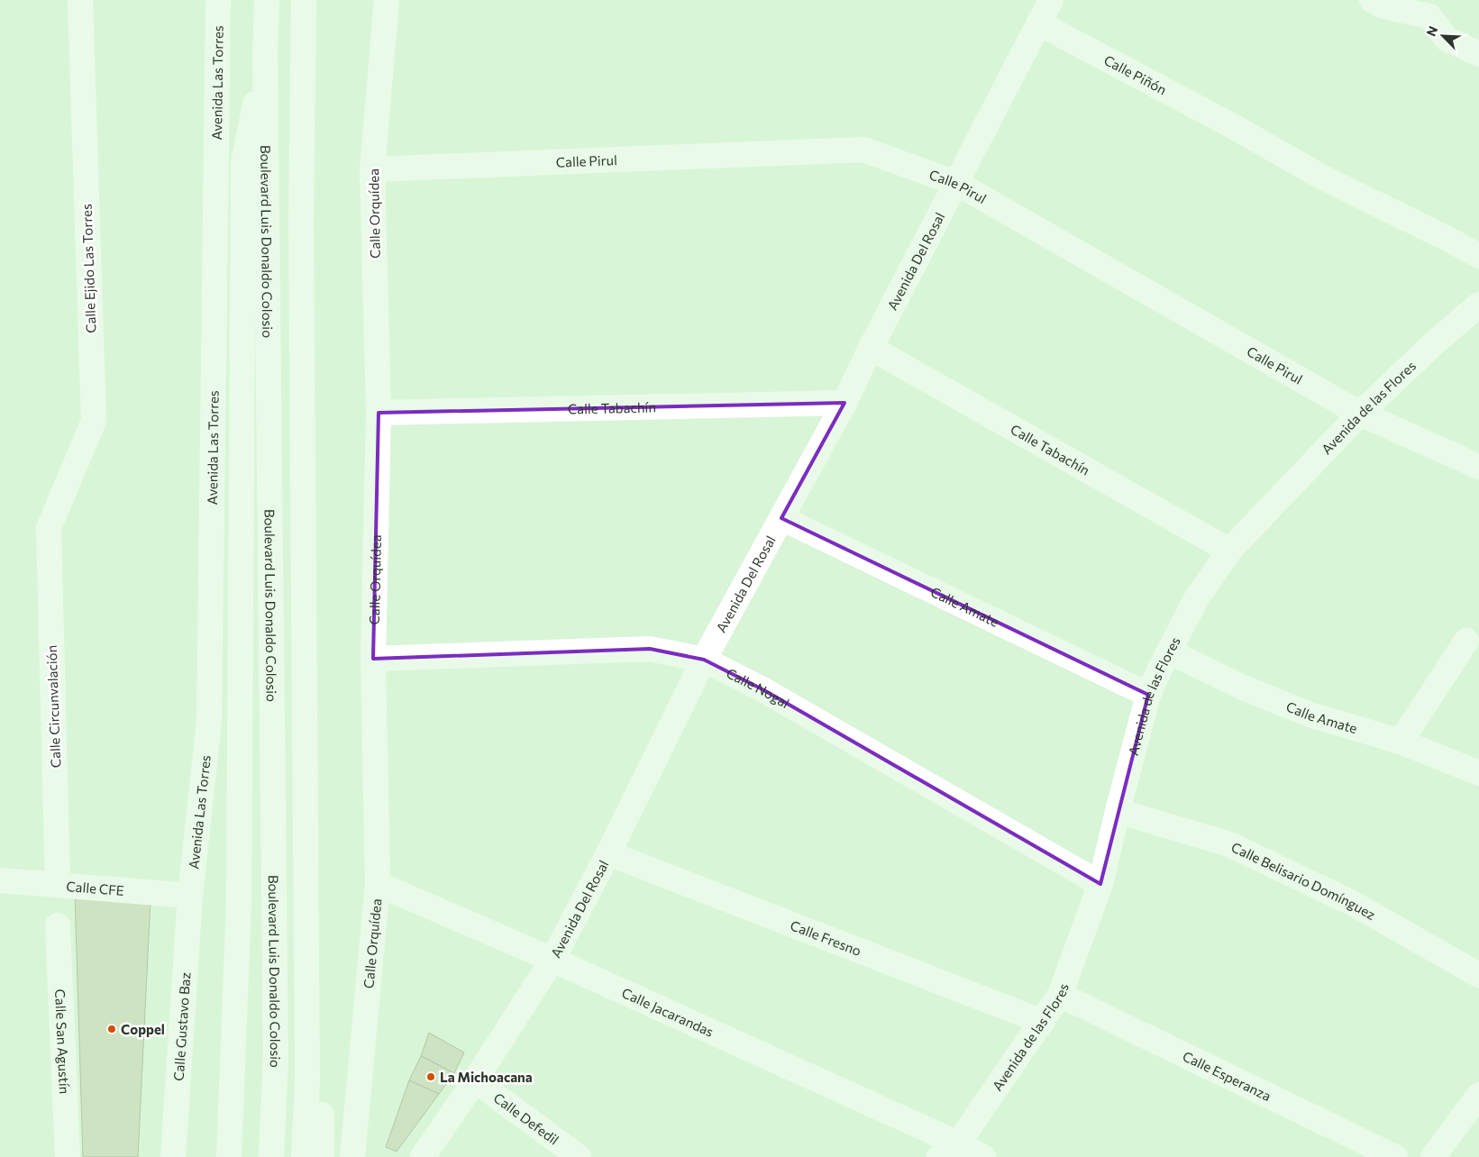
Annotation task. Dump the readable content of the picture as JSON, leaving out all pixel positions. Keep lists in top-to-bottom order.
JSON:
{
  "streets": {
    "main road": [
      "Calle Piñón",
      "Avenida Las Torres",
      "Calle Pirul",
      "Calle Orquídea",
      "Boulevard Luis Donaldo Colosio",
      "Avenida Del Rosal",
      "Calle Ejido Las Torres",
      "Calle Tabachín",
      "Avenida de las Flores",
      "Calle Amate",
      "Calle Nogal",
      "Calle Circunvalación",
      "Calle Belisario Domínguez",
      "Calle CFE",
      "Calle Fresno",
      "Calle Jacarandas",
      "Calle Gustavo Baz",
      "Calle San Agustín",
      "Calle Esperanza",
      "Calle Defedil"
    ]
  },
  "crossings": [
    ["Calle Piñón", "Avenida Del Rosal"],
    ["Avenida Las Torres", "Calle CFE"],
    ["Avenida Las Torres", "Calle Gustavo Baz"],
    ["Calle Pirul", "Calle Orquídea"],
    ["Calle Pirul", "Avenida Del Rosal"],
    ["Calle Pirul", "Avenida de las Flores"],
    ["Calle Orquídea", "Calle Tabachín"],
    ["Calle Orquídea", "Calle Nogal"],
    ["Calle Orquídea", "Calle Jacarandas"],
    ["Avenida Del Rosal", "Calle Tabachín"],
    ["Avenida Del Rosal", "Calle Amate"],
    ["Avenida Del Rosal", "Calle Nogal"],
    ["Avenida Del Rosal", "Calle Fresno"],
    ["Avenida Del Rosal", "Calle Jacarandas"],
    ["Avenida Del Rosal", "Calle Defedil"],
    ["Calle Ejido Las Torres", "Calle Circunvalación"],
    ["Calle Tabachín", "Avenida de las Flores"],
    ["Avenida de las Flores", "Calle Amate"],
    ["Avenida de las Flores", "Calle Nogal"],
    ["Avenida de las Flores", "Calle Belisario Domínguez"],
    ["Avenida de las Flores", "Calle Fresno"],
    ["Avenida de las Flores", "Calle Jacarandas"],
    ["Avenida de las Flores", "Calle Esperanza"],
    ["Calle Circunvalación", "Calle CFE"],
    ["Calle CFE", "Calle Gustavo Baz"]
  ],
  "places": ["Coppel", "La Michoacana"],
  "north": "top left"
}
